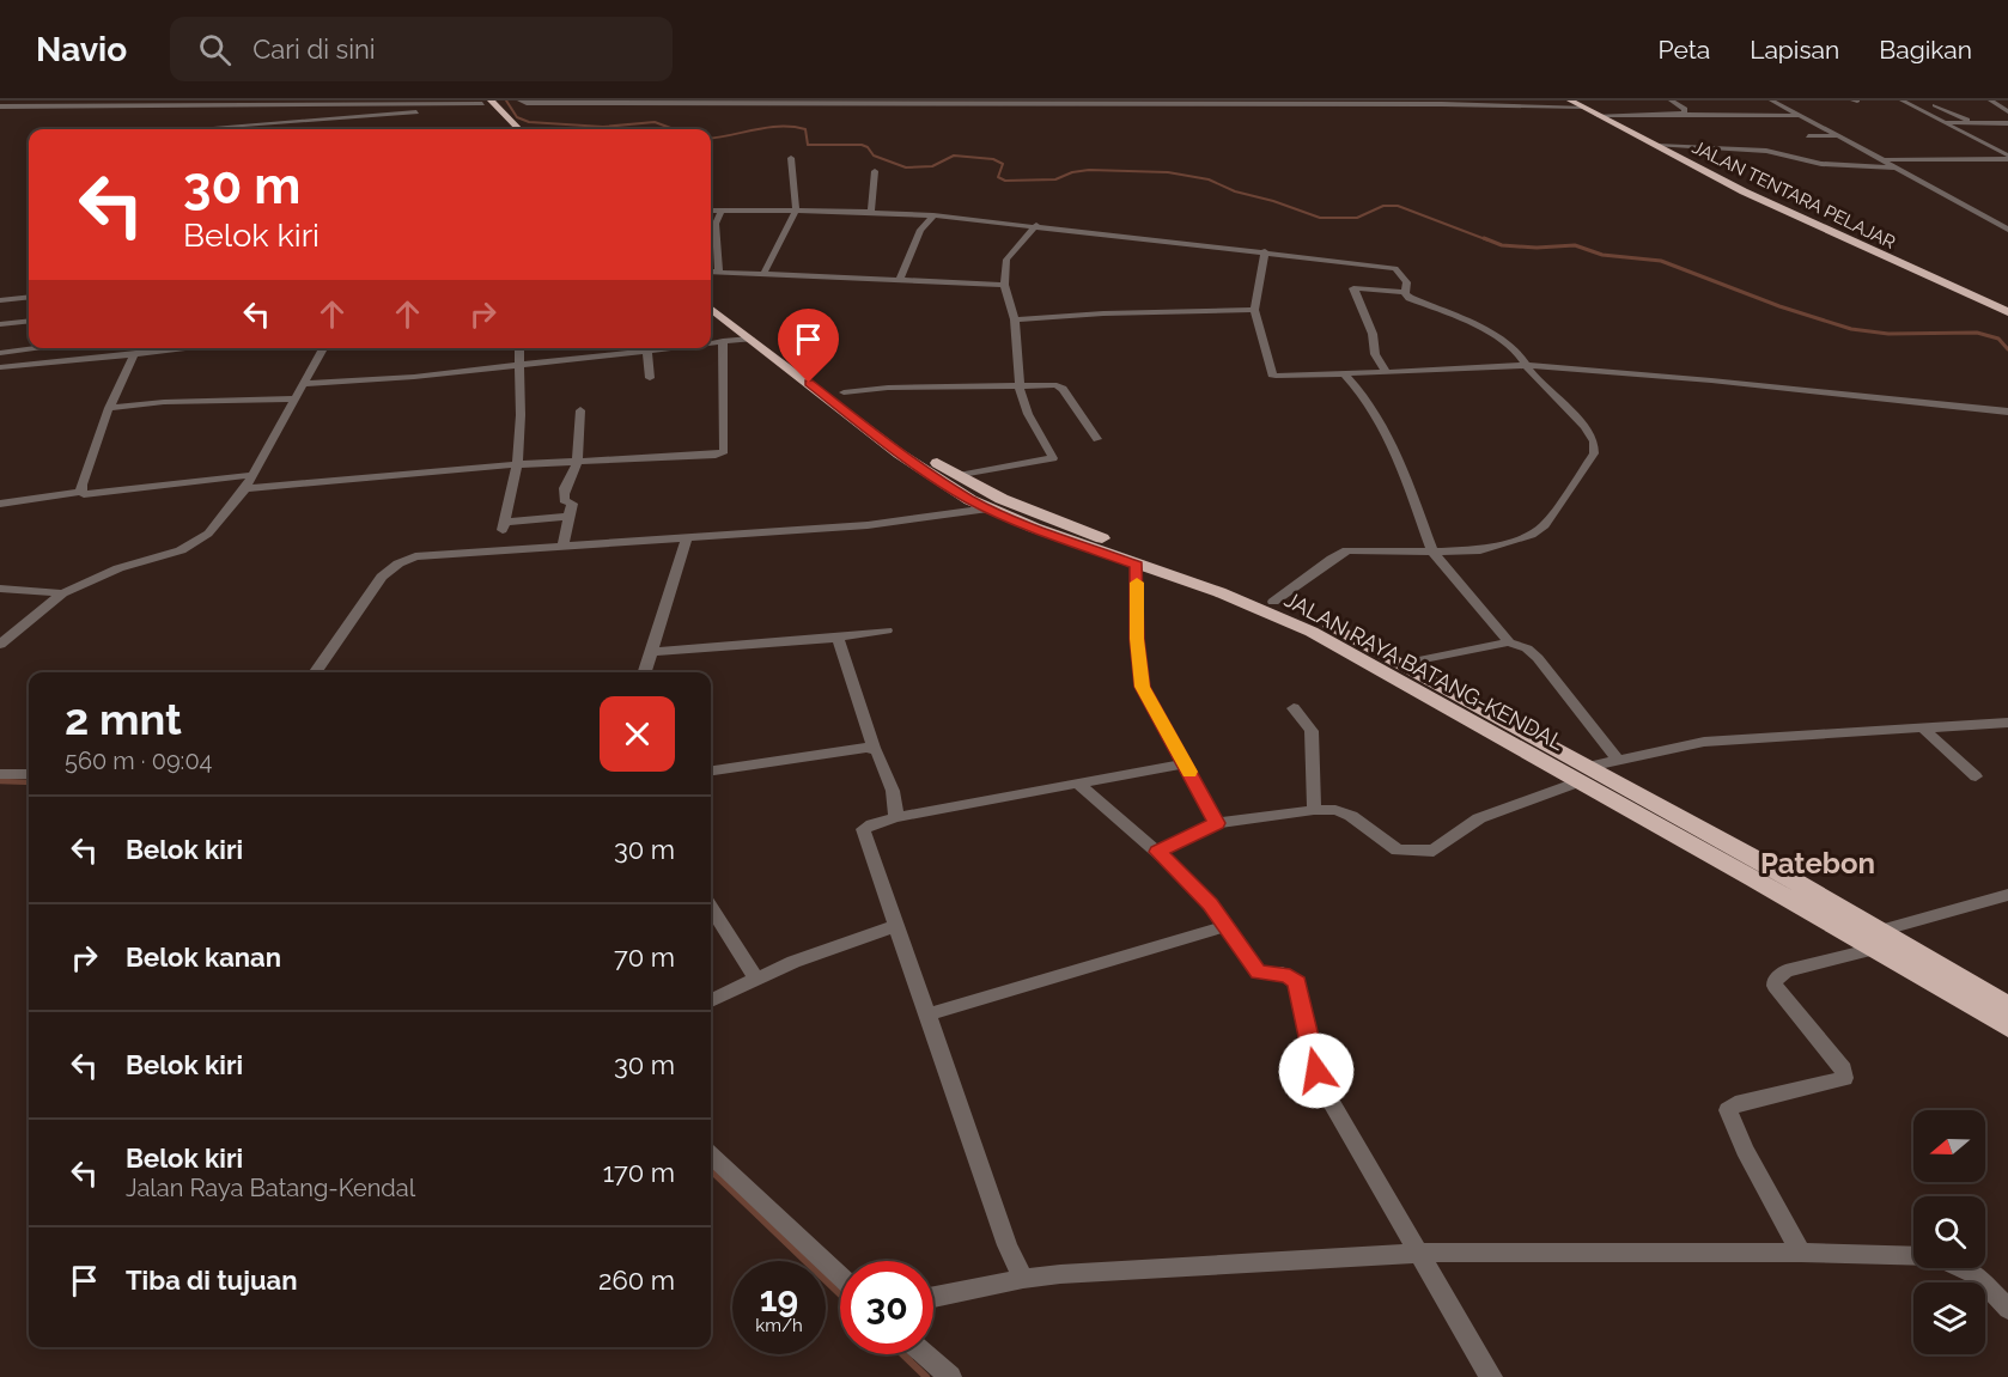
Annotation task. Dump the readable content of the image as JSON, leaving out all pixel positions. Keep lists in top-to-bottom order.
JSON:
{
  "streets": {
    "highway": ["JALAN TENTARA PELAJAR", "JALAN RAYA BATANG-KENDAL"]
  },
  "districts": ["Patebon"],
  "north": "left",
  "page": {
    "header": "Navio",
    "search": "Cari di sini",
    "nav": ["Peta", "Lapisan", "Bagikan"],
    "turn": ["30 m", "Belok kiri"],
    "heading": ["2 mnt", "560 m · 09:04"],
    "list": [
      {
        "name": "Belok kiri",
        "value": "30 m"
      },
      {
        "name": "Belok kanan",
        "value": "70 m"
      },
      {
        "name": "Belok kiri",
        "value": "30 m"
      },
      {
        "name": "Belok kiri",
        "note": "Jalan Raya Batang-Kendal",
        "value": "170 m"
      },
      {
        "name": "Tiba di tujuan",
        "value": "260 m"
      }
    ],
    "speed": "19 km/h",
    "limit": "30"
  }
}
